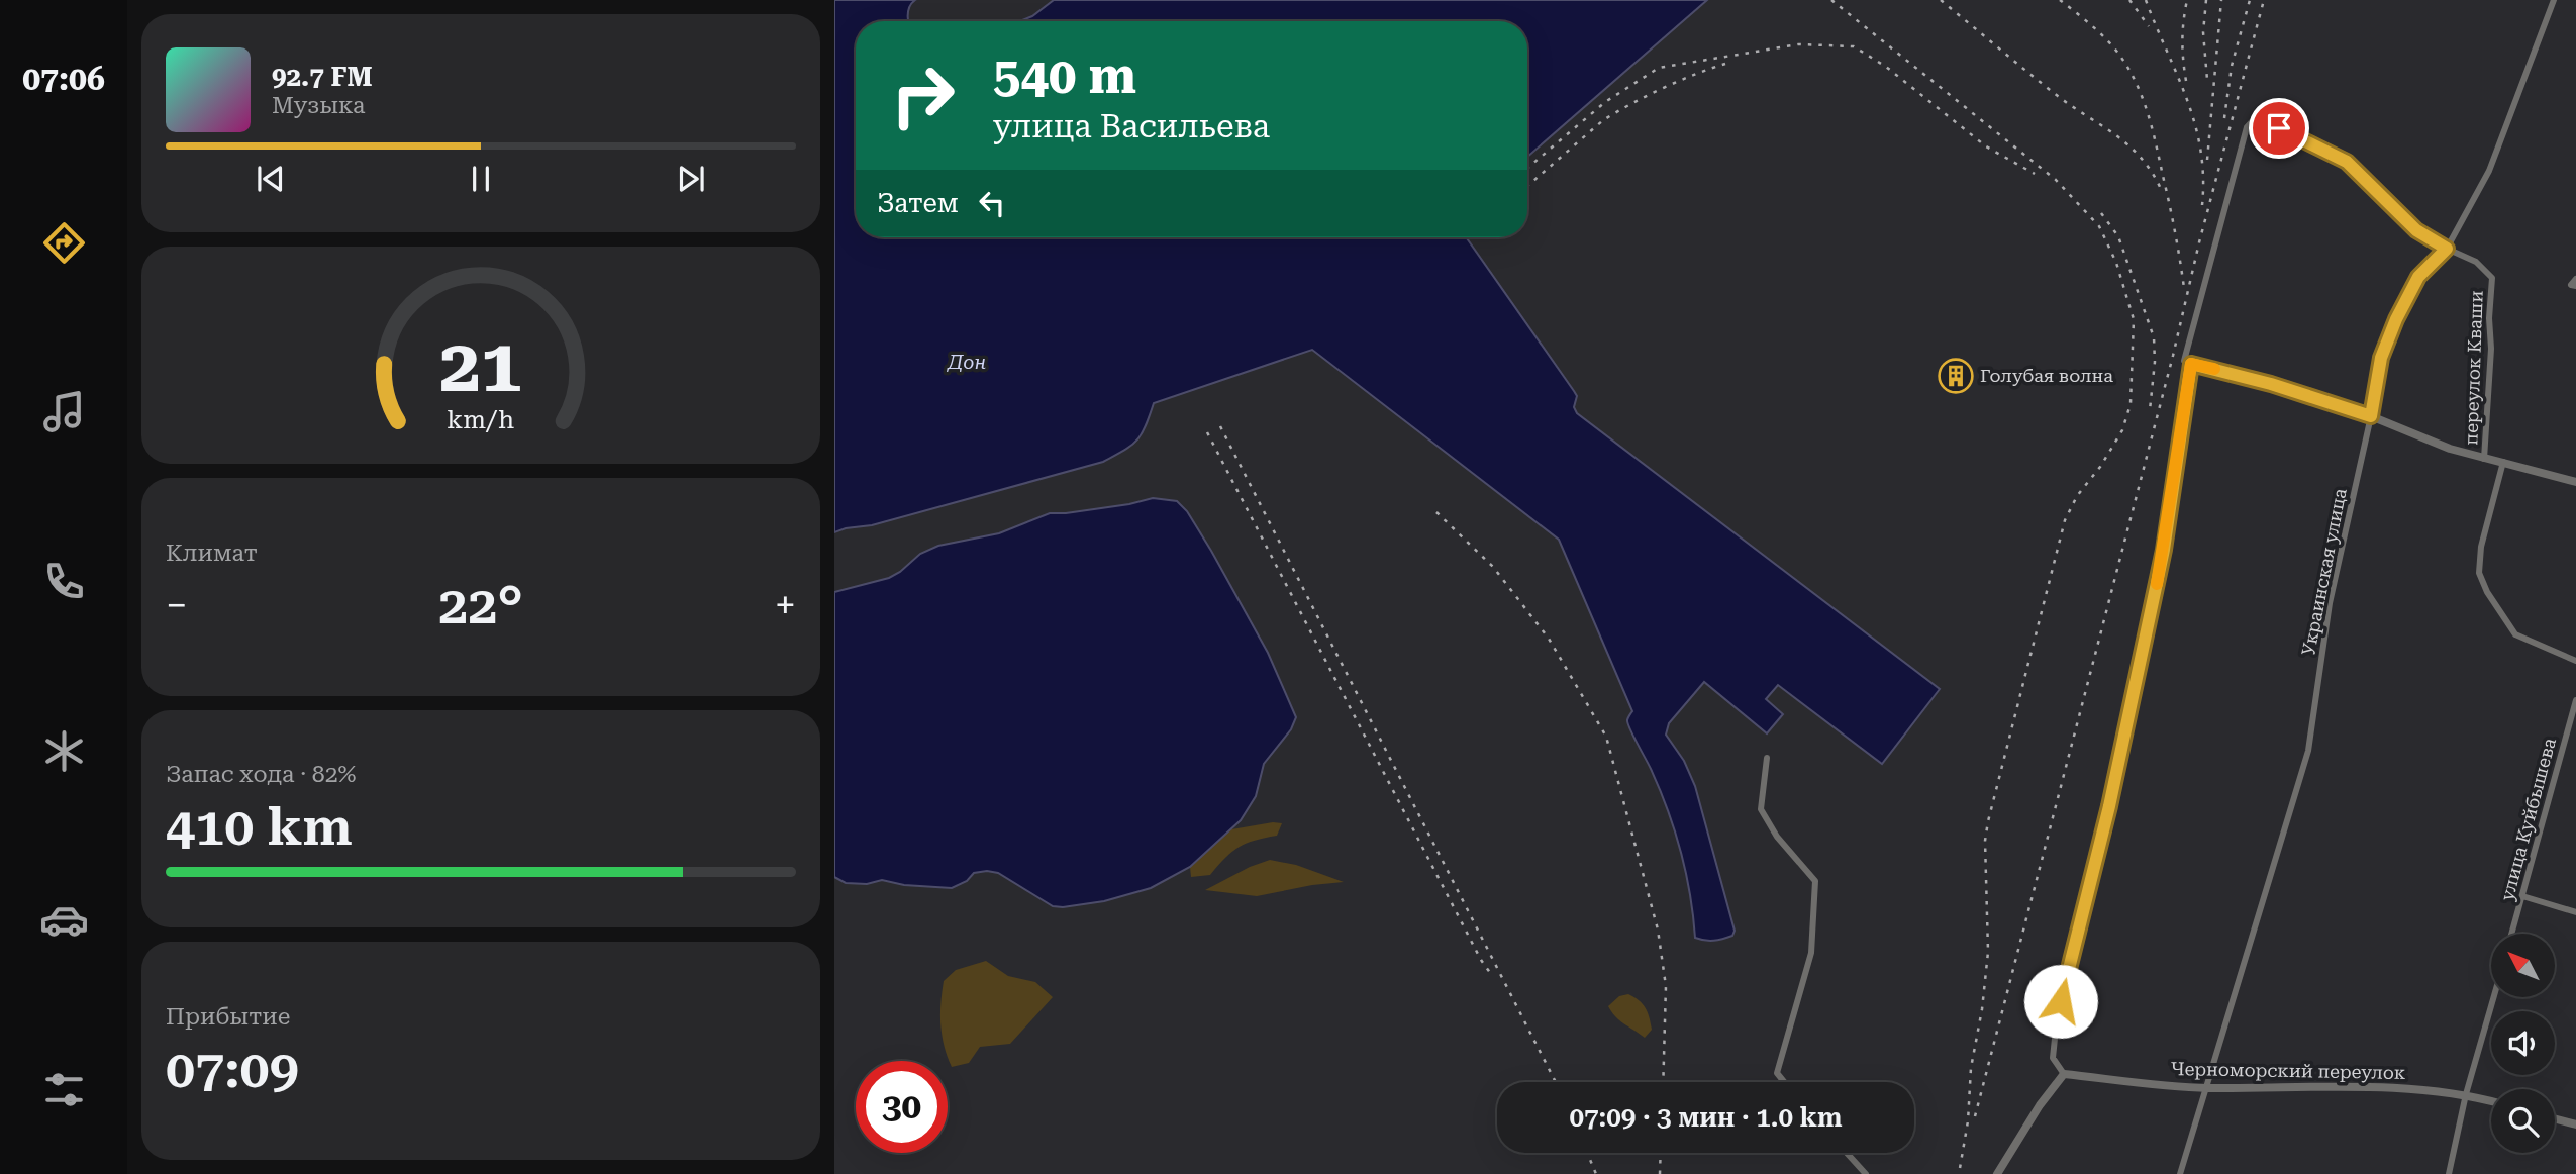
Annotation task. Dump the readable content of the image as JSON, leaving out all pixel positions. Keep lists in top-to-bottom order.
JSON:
{
  "streets": {
    "street": [
      "переулок Кваши",
      "Украинская улица",
      "улица Куйбышева",
      "Черноморский переулок"
    ]
  },
  "crossings": [
    ["переулок Кваши", "Украинская улица"],
    ["Украинская улица", "Черноморский переулок"]
  ],
  "water": ["Дон"],
  "places": {
    "building": ["Голубая волна"]
  },
  "north": "top left",
  "page": {
    "tabs": "07:06",
    "turn": ["540 m", "улица Васильева"],
    "song": ["92.7 FM", "Музыка"],
    "then": "Затем",
    "tile": [
      "Климат",
      ["Запас хода · 82%", "410 km"],
      ["Прибытие", "07:09"]
    ],
    "heat": ["−", "22°", "+"],
    "limit": "30",
    "trip": "07:09 · 3 мин · 1.0 km",
    "gauge": ["21", "km/h"]
  }
}
